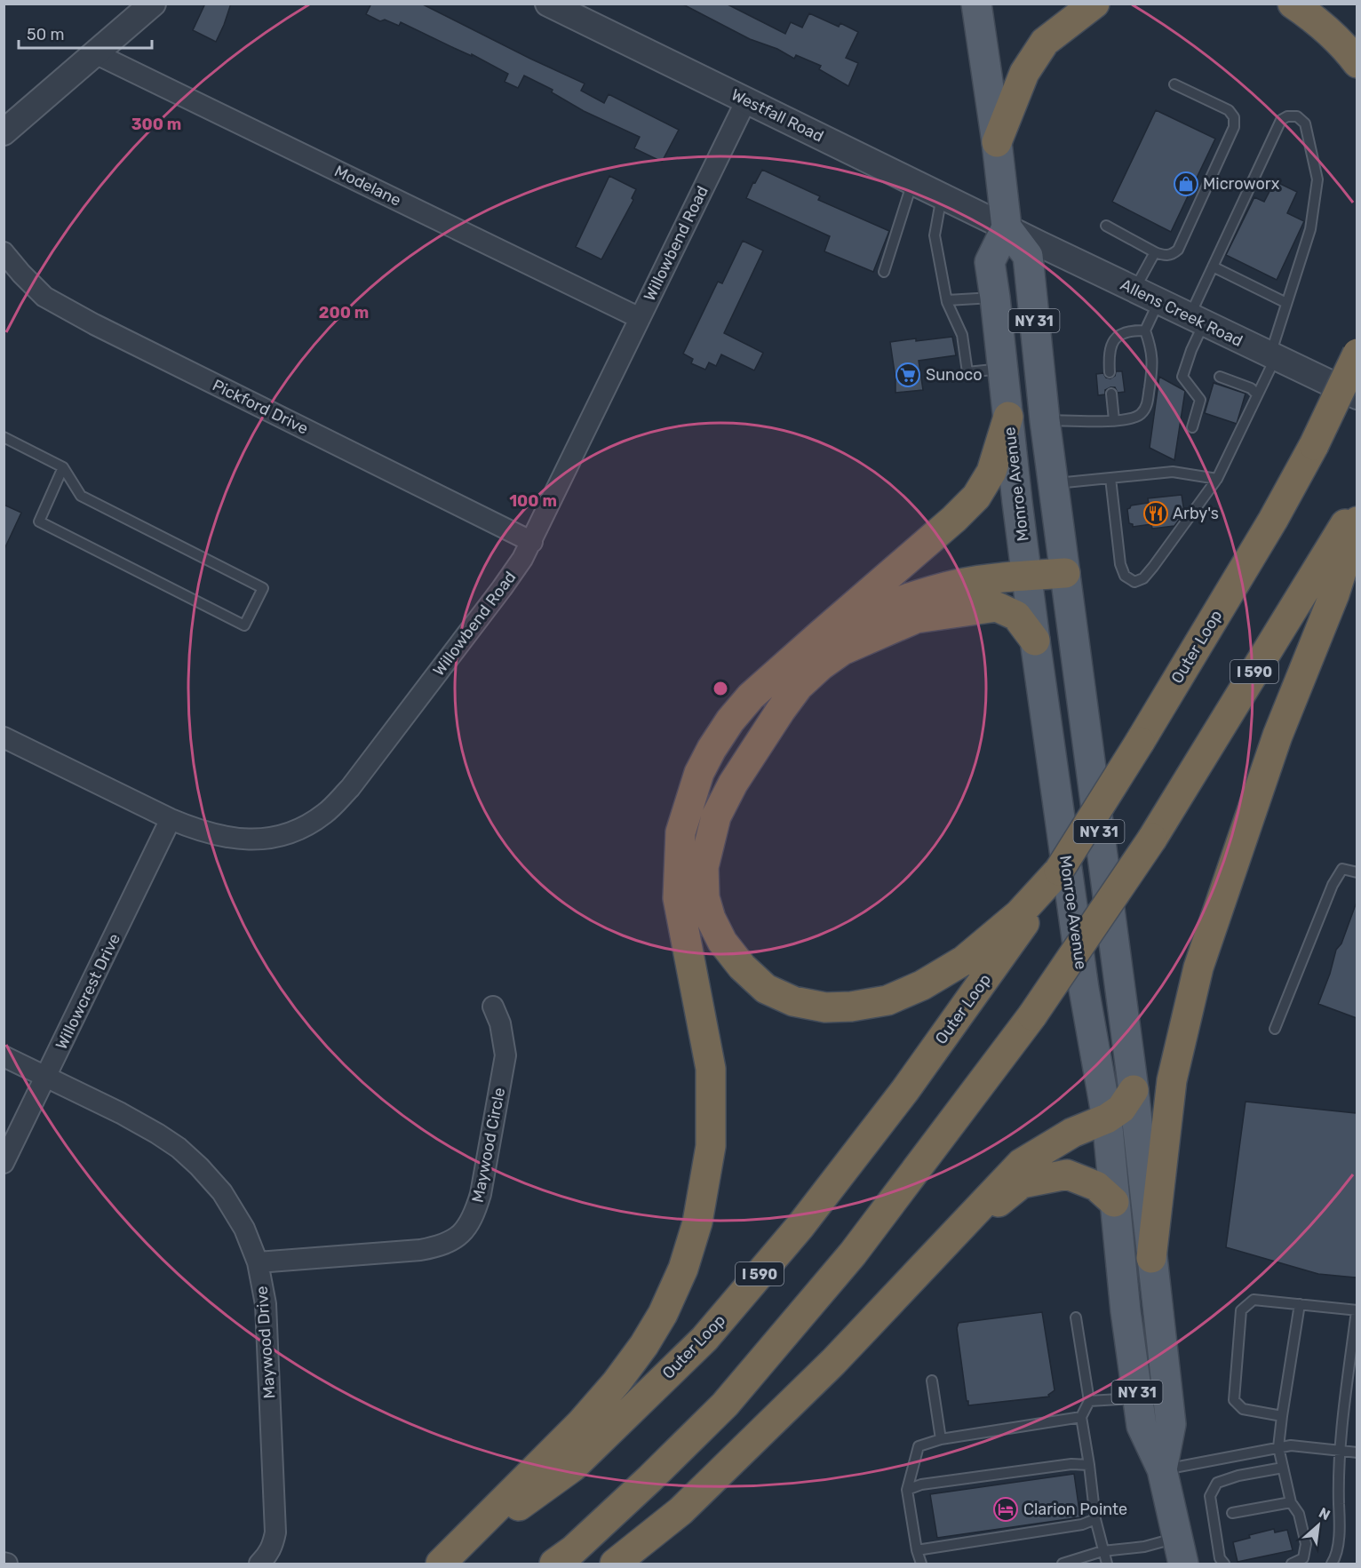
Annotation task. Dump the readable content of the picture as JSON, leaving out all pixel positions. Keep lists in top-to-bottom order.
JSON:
{
  "streets": {
    "highway": ["Outer Loop", "I 590"],
    "main road": ["NY 31", "Monroe Avenue"],
    "street": [
      "Westfall Road",
      "Modelane",
      "Willowbend Road",
      "Allens Creek Road",
      "Pickford Drive",
      "Willowcrest Drive",
      "Maywood Circle",
      "Maywood Drive"
    ]
  },
  "crossings": [
    ["Westfall Road", "Willowbend Road"],
    ["Westfall Road", "Allens Creek Road"],
    ["Westfall Road", "Monroe Avenue"],
    ["Modelane", "Willowbend Road"],
    ["Willowbend Road", "Pickford Drive"],
    ["Willowbend Road", "Willowcrest Drive"],
    ["Allens Creek Road", "Monroe Avenue"],
    ["Willowcrest Drive", "Maywood Drive"],
    ["Maywood Circle", "Maywood Drive"]
  ],
  "places": {
    "shop": ["Microworx"],
    "supermarket": ["Sunoco"],
    "restaurant": ["Arby's"],
    "hotel": ["Clarion Pointe"]
  },
  "scale_bar": "50 m",
  "north": "top right",
  "rings": ["300 m", "200 m", "100 m"]
}
